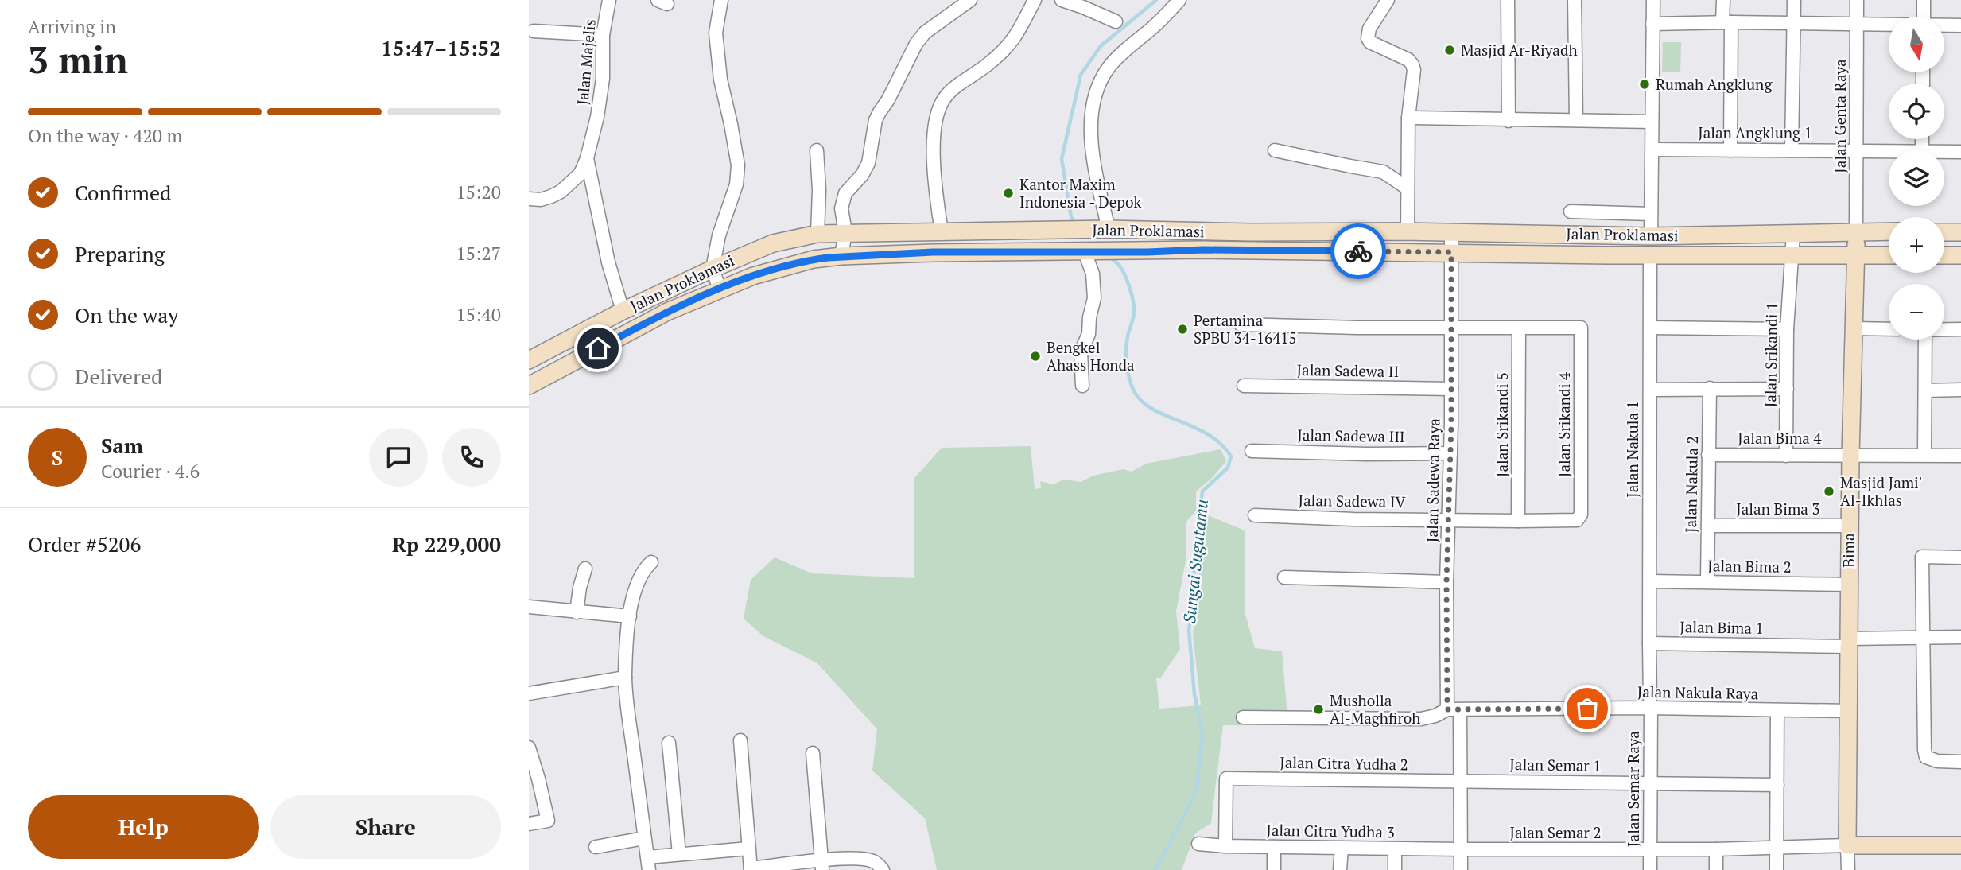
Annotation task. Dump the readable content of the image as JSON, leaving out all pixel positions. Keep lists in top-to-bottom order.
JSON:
{
  "streets": {
    "street": [
      "Jalan Majelis",
      "Jalan Genta Raya",
      "Jalan Angklung 1",
      "Jalan Proklamasi",
      "Jalan Srikandi 1",
      "Jalan Sadewa II",
      "Jalan Srikandi 5",
      "Jalan Srikandi 4",
      "Jalan Sadewa III",
      "Jalan Bima 4",
      "Jalan Nakula 1",
      "Jalan Sadewa Raya",
      "Jalan Nakula 2",
      "Jalan Sadewa IV",
      "Jalan Bima 3",
      "Bima",
      "Jalan Bima 2",
      "Jalan Bima 1",
      "Jalan Nakula Raya",
      "Jalan Citra Yudha 2",
      "Jalan Semar 1",
      "Jalan Semar Raya",
      "Jalan Citra Yudha 3",
      "Jalan Semar 2"
    ]
  },
  "crossings": [
    ["Jalan Genta Raya", "Jalan Angklung 1"],
    ["Jalan Genta Raya", "Jalan Proklamasi"],
    ["Jalan Proklamasi", "Jalan Srikandi 1"],
    ["Jalan Proklamasi", "Jalan Nakula 1"],
    ["Jalan Proklamasi", "Jalan Sadewa Raya"],
    ["Jalan Proklamasi", "Bima"],
    ["Jalan Srikandi 1", "Jalan Bima 4"],
    ["Jalan Sadewa II", "Jalan Sadewa Raya"],
    ["Jalan Srikandi 5", "Jalan Srikandi 4"],
    ["Jalan Srikandi 5", "Jalan Sadewa IV"],
    ["Jalan Srikandi 4", "Jalan Sadewa IV"],
    ["Jalan Sadewa III", "Jalan Sadewa Raya"],
    ["Jalan Bima 4", "Jalan Nakula 2"],
    ["Jalan Bima 4", "Bima"],
    ["Jalan Nakula 1", "Jalan Bima 2"],
    ["Jalan Nakula 1", "Jalan Bima 1"],
    ["Jalan Sadewa Raya", "Jalan Sadewa IV"],
    ["Jalan Sadewa Raya", "Jalan Nakula Raya"],
    ["Jalan Sadewa Raya", "Jalan Citra Yudha 2"],
    ["Jalan Sadewa Raya", "Jalan Semar 1"],
    ["Jalan Sadewa Raya", "Jalan Citra Yudha 3"],
    ["Jalan Sadewa Raya", "Jalan Semar 2"],
    ["Jalan Nakula 2", "Jalan Bima 3"],
    ["Jalan Nakula 2", "Jalan Bima 2"],
    ["Jalan Bima 3", "Bima"],
    ["Bima", "Jalan Bima 2"],
    ["Bima", "Jalan Bima 1"],
    ["Bima", "Jalan Nakula Raya"],
    ["Bima", "Jalan Semar 2"],
    ["Jalan Nakula Raya", "Jalan Semar Raya"],
    ["Jalan Citra Yudha 2", "Jalan Semar 1"],
    ["Jalan Citra Yudha 2", "Jalan Citra Yudha 3"],
    ["Jalan Semar 1", "Jalan Semar Raya"],
    ["Jalan Semar Raya", "Jalan Semar 2"],
    ["Jalan Citra Yudha 3", "Jalan Semar 2"]
  ],
  "water": ["Sungai Sugutamu"],
  "places": [
    "Masjid Ar-Riyadh",
    "Rumah Angklung",
    "Kantor Maxim Indonesia - Depok",
    "Pertamina SPBU 34-16415",
    "Bengkel Ahass Honda",
    "Masjid Jami' Al-Ikhlas",
    "Musholla Al-Maghfiroh"
  ],
  "north": "bottom",
  "page": {
    "heading": ["3 min", "Arriving in", "15:47–15:52"],
    "panel": [
      "Sam",
      "Courier · 4.6",
      "Order #5206",
      "Rp 229,000"
    ],
    "map_buttons": ["+", "−"],
    "bar": "On the way · 420 m",
    "list": [
      ["Confirmed", "15:20"],
      ["Preparing", "15:27"],
      ["On the way", "15:40"],
      "Delivered"
    ],
    "round": "S",
    "buttons": ["Help", "Share"]
  }
}
